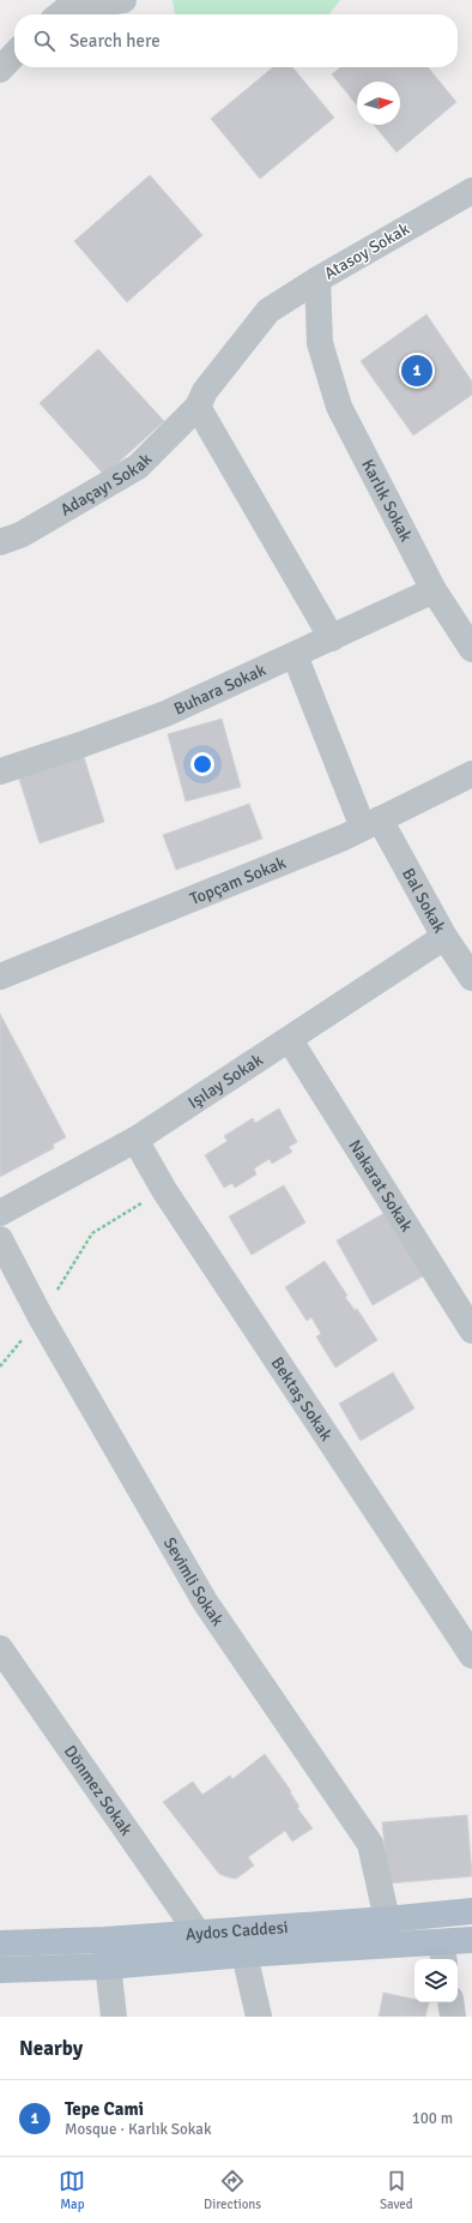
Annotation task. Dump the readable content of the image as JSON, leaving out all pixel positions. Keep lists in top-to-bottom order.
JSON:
{
  "streets": {
    "main road": ["Aydos Caddesi"],
    "street": [
      "Atasoy Sokak",
      "Adaçayı Sokak",
      "Karlık Sokak",
      "Buhara Sokak",
      "Topçam Sokak",
      "Bal Sokak",
      "Işılay Sokak",
      "Nakarat Sokak",
      "Bektaş Sokak",
      "Sevimli Sokak",
      "Dönmez Sokak"
    ]
  },
  "crossings": [
    ["Atasoy Sokak", "Adaçayı Sokak"],
    ["Atasoy Sokak", "Karlık Sokak"],
    ["Karlık Sokak", "Buhara Sokak"],
    ["Buhara Sokak", "Bal Sokak"],
    ["Topçam Sokak", "Bal Sokak"],
    ["Bal Sokak", "Işılay Sokak"],
    ["Işılay Sokak", "Nakarat Sokak"],
    ["Işılay Sokak", "Bektaş Sokak"],
    ["Sevimli Sokak", "Aydos Caddesi"],
    ["Dönmez Sokak", "Aydos Caddesi"]
  ],
  "north": "right",
  "page": {
    "search": "Search here",
    "pins": "1",
    "heading": "Nearby",
    "list": [
      {
        "mark": "1",
        "name": "Tepe Cami",
        "note": "Mosque · Karlık Sokak",
        "value": "100 m"
      }
    ],
    "nav": ["Map", "Directions", "Saved"]
  }
}
